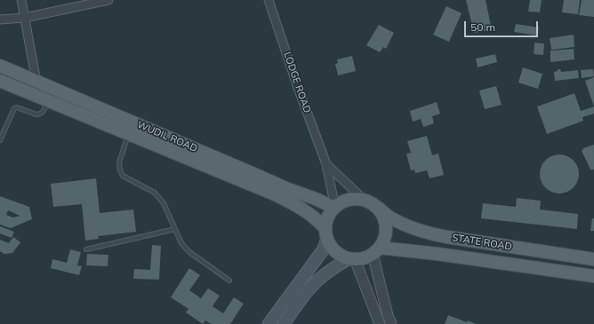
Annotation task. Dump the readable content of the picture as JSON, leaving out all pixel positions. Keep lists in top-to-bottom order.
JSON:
{
  "streets": {
    "main road": ["WUDIL ROAD", "STATE ROAD"],
    "street": ["LODGE ROAD"]
  },
  "crossings": [
    ["LODGE ROAD", "WUDIL ROAD"],
    ["LODGE ROAD", "STATE ROAD"],
    ["WUDIL ROAD", "STATE ROAD"]
  ],
  "scale_bar": "50 m"
}
